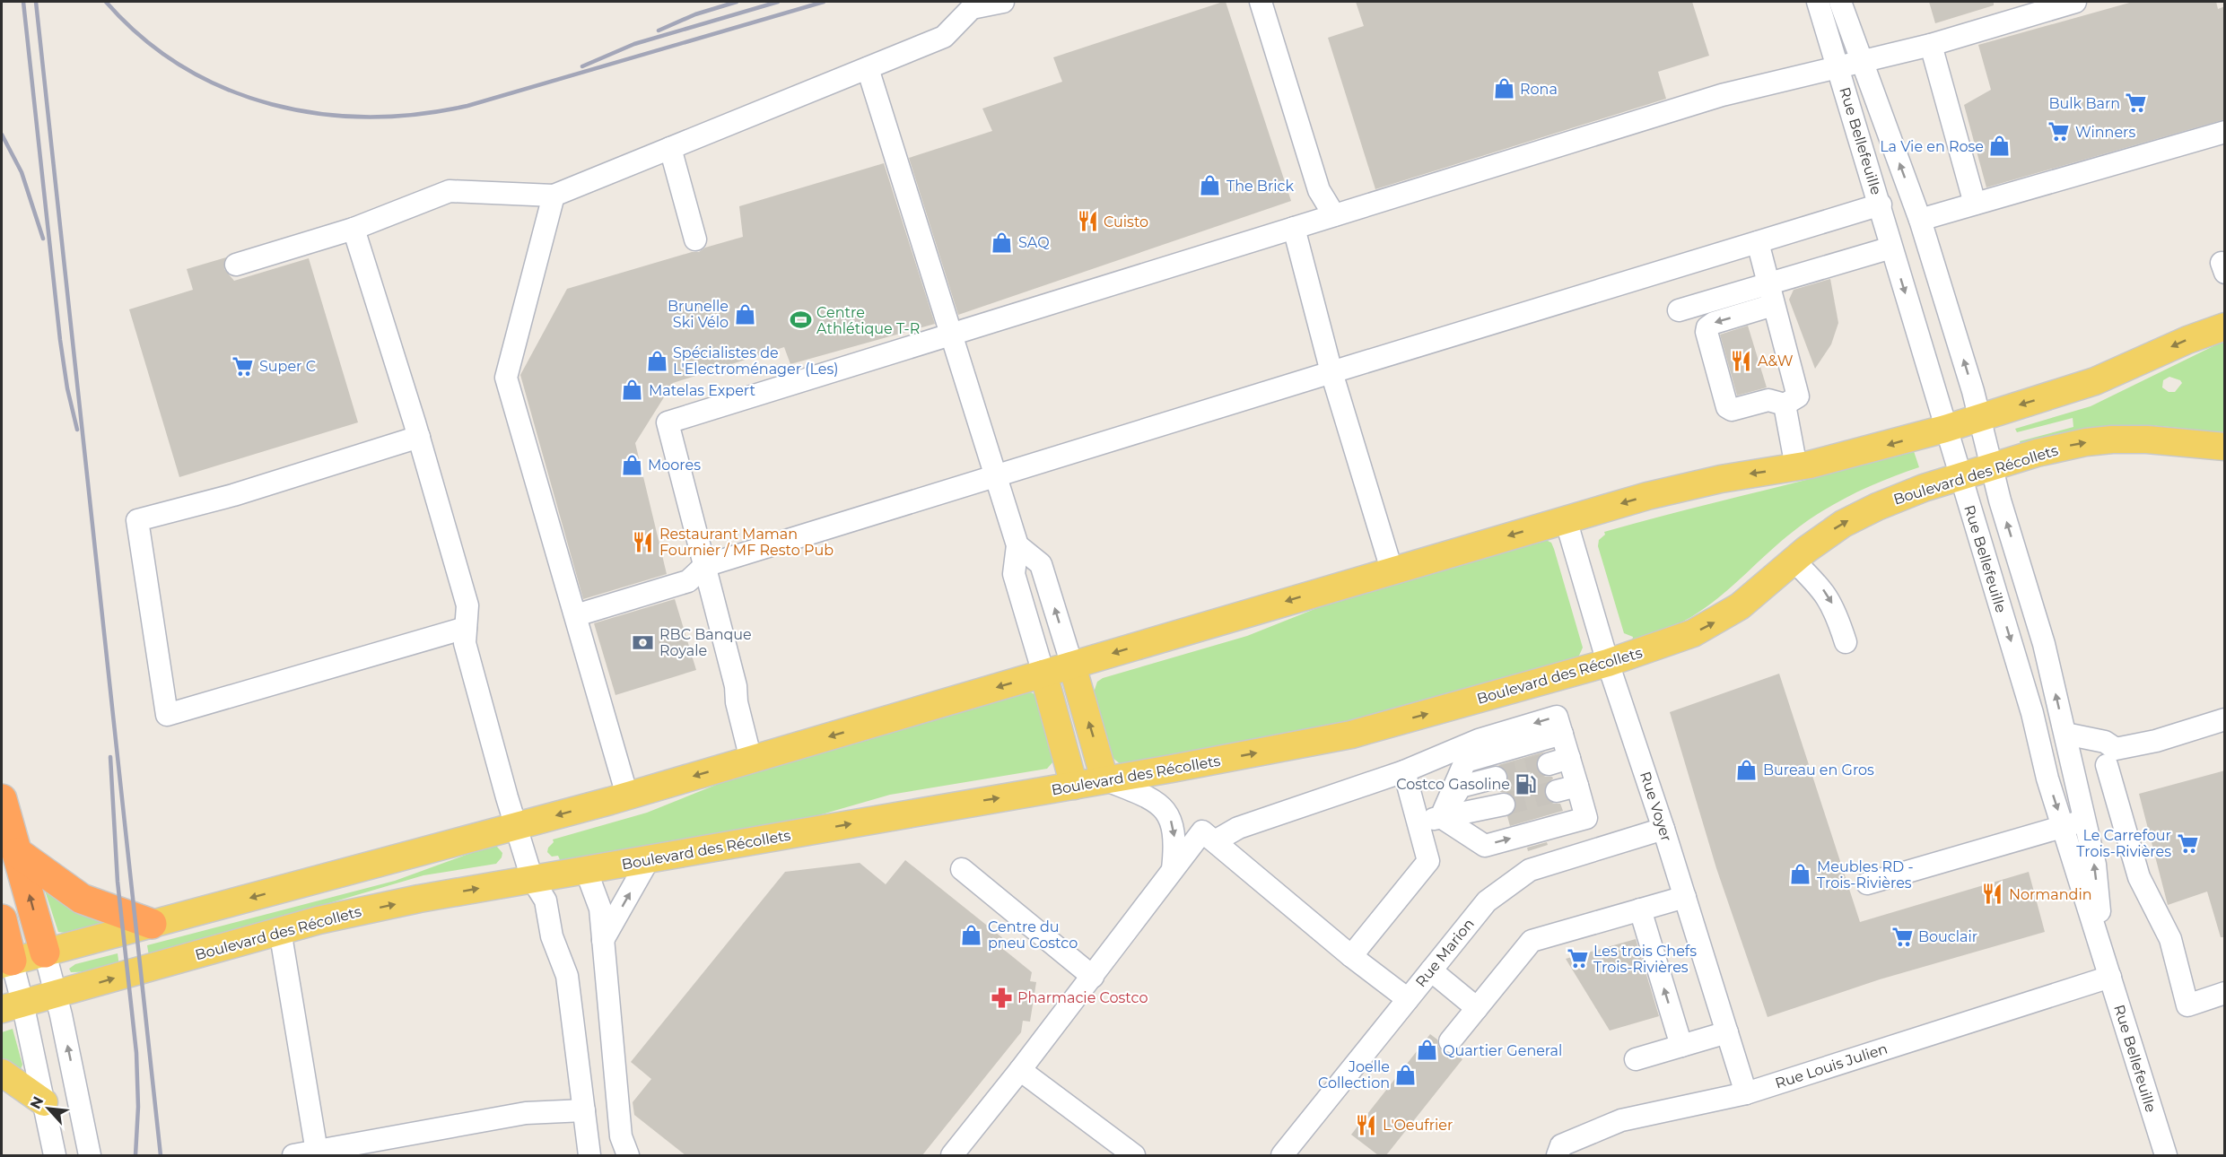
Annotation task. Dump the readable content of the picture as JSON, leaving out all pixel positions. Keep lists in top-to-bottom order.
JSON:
{
  "streets": {
    "main road": ["Boulevard des Récollets"],
    "street": [
      "Rue Bellefeuille",
      "Rue Voyer",
      "Rue Marion",
      "Rue Louis Julien"
    ]
  },
  "crossings": [
    ["Rue Bellefeuille", "Boulevard des Récollets"],
    ["Rue Bellefeuille", "Rue Louis Julien"],
    ["Boulevard des Récollets", "Rue Voyer"],
    ["Rue Voyer", "Rue Marion"],
    ["Rue Voyer", "Rue Louis Julien"]
  ],
  "places": {
    "shop": [
      "Rona",
      "La Vie en Rose",
      "The Brick",
      "SAQ",
      "Brunelle Ski Vélo",
      "Spécialistes de L'Electroménager (Les)",
      "Matelas Expert",
      "Moores",
      "Bureau en Gros",
      "Meubles RD - Trois-Rivières",
      "Centre du pneu Costco",
      "Quartier General",
      "Joelle Collection"
    ],
    "supermarket": [
      "Bulk Barn",
      "Winners",
      "Super C",
      "Le Carrefour Trois-Rivières",
      "Bouclair",
      "Les trois Chefs Trois-Rivières"
    ],
    "restaurant": [
      "Cuisto",
      "A&W",
      "Restaurant Maman Fournier / MF Resto Pub",
      "Normandin",
      "L'Oeufrier"
    ],
    "sports": ["Centre Athlétique T-R"],
    "bank": ["RBC Banque Royale"],
    "fuel station": ["Costco Gasoline"],
    "pharmacy": ["Pharmacie Costco"]
  },
  "north": "top left"
}
